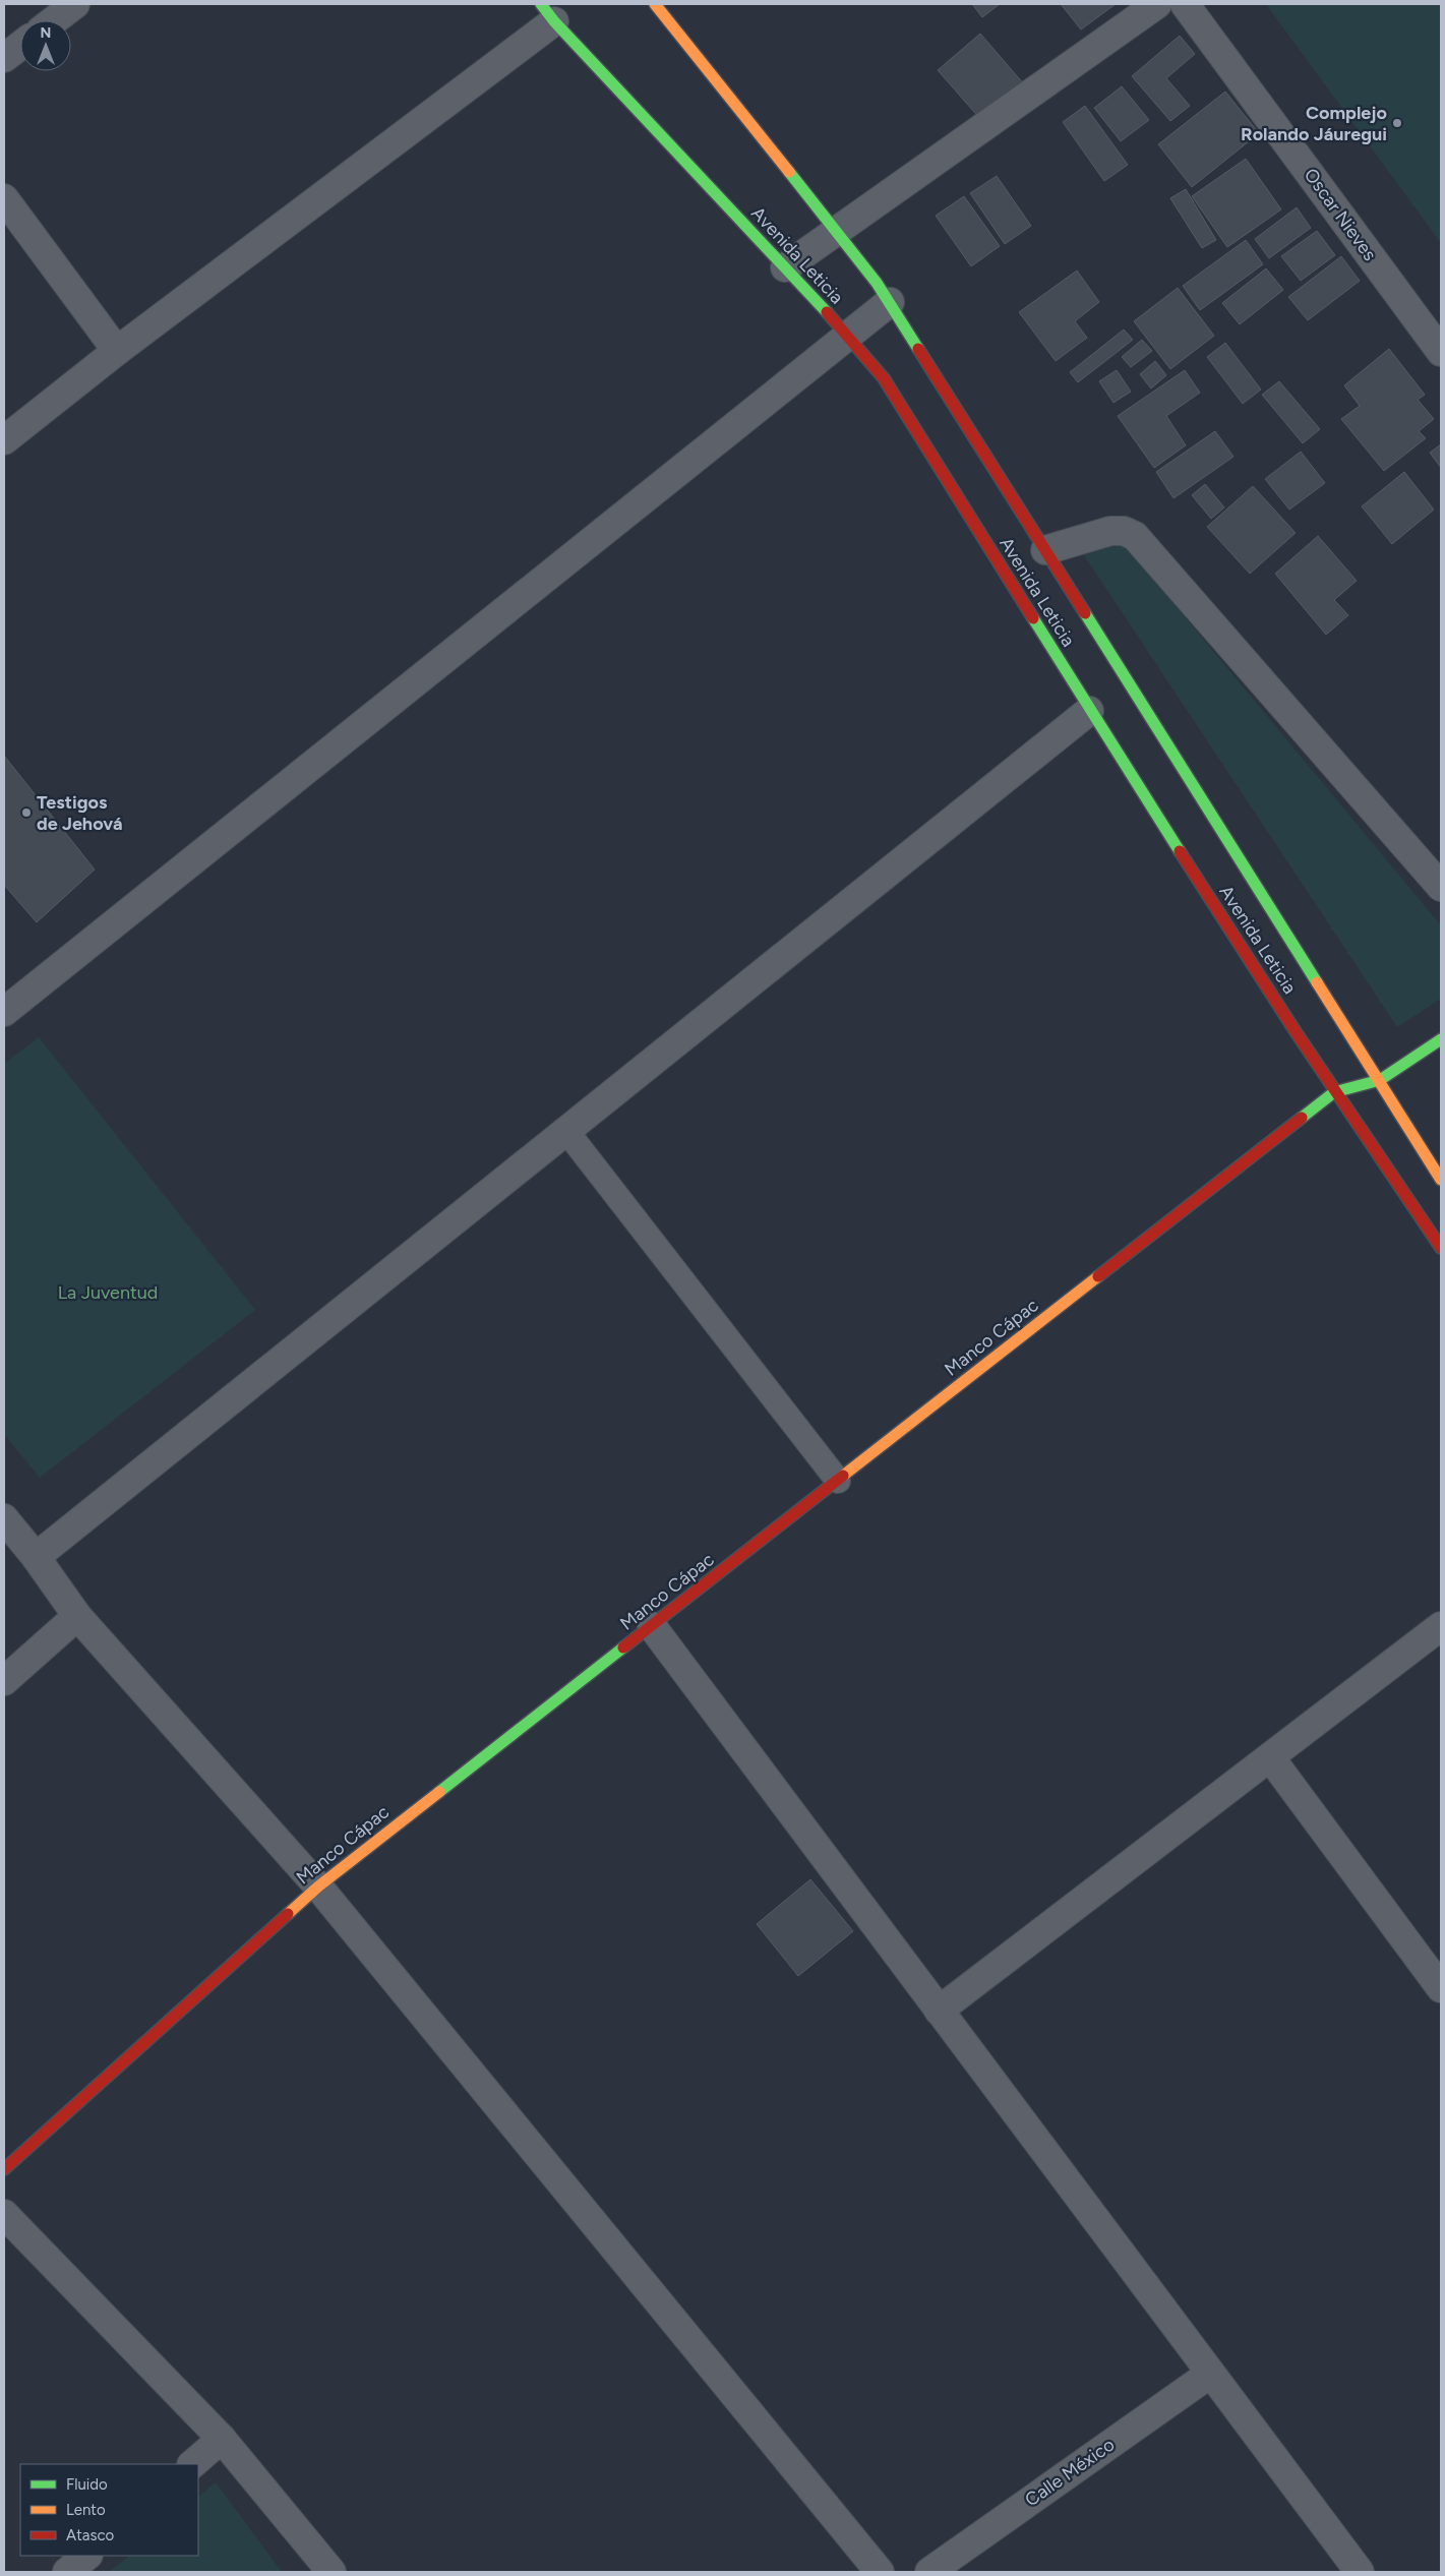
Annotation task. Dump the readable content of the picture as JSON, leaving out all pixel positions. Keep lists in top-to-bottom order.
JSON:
{
  "streets": {
    "street": [
      "Oscar Nieves",
      "Avenida Leticia",
      "Manco Cápac",
      "Calle México"
    ]
  },
  "crossings": [
    ["Avenida Leticia", "Manco Cápac"]
  ],
  "parks": ["La Juventud"],
  "places": ["Complejo Rolando Jáuregui", "Testigos de Jehová"],
  "legend": ["Fluido", "Lento", "Atasco"],
  "north": "top"
}
